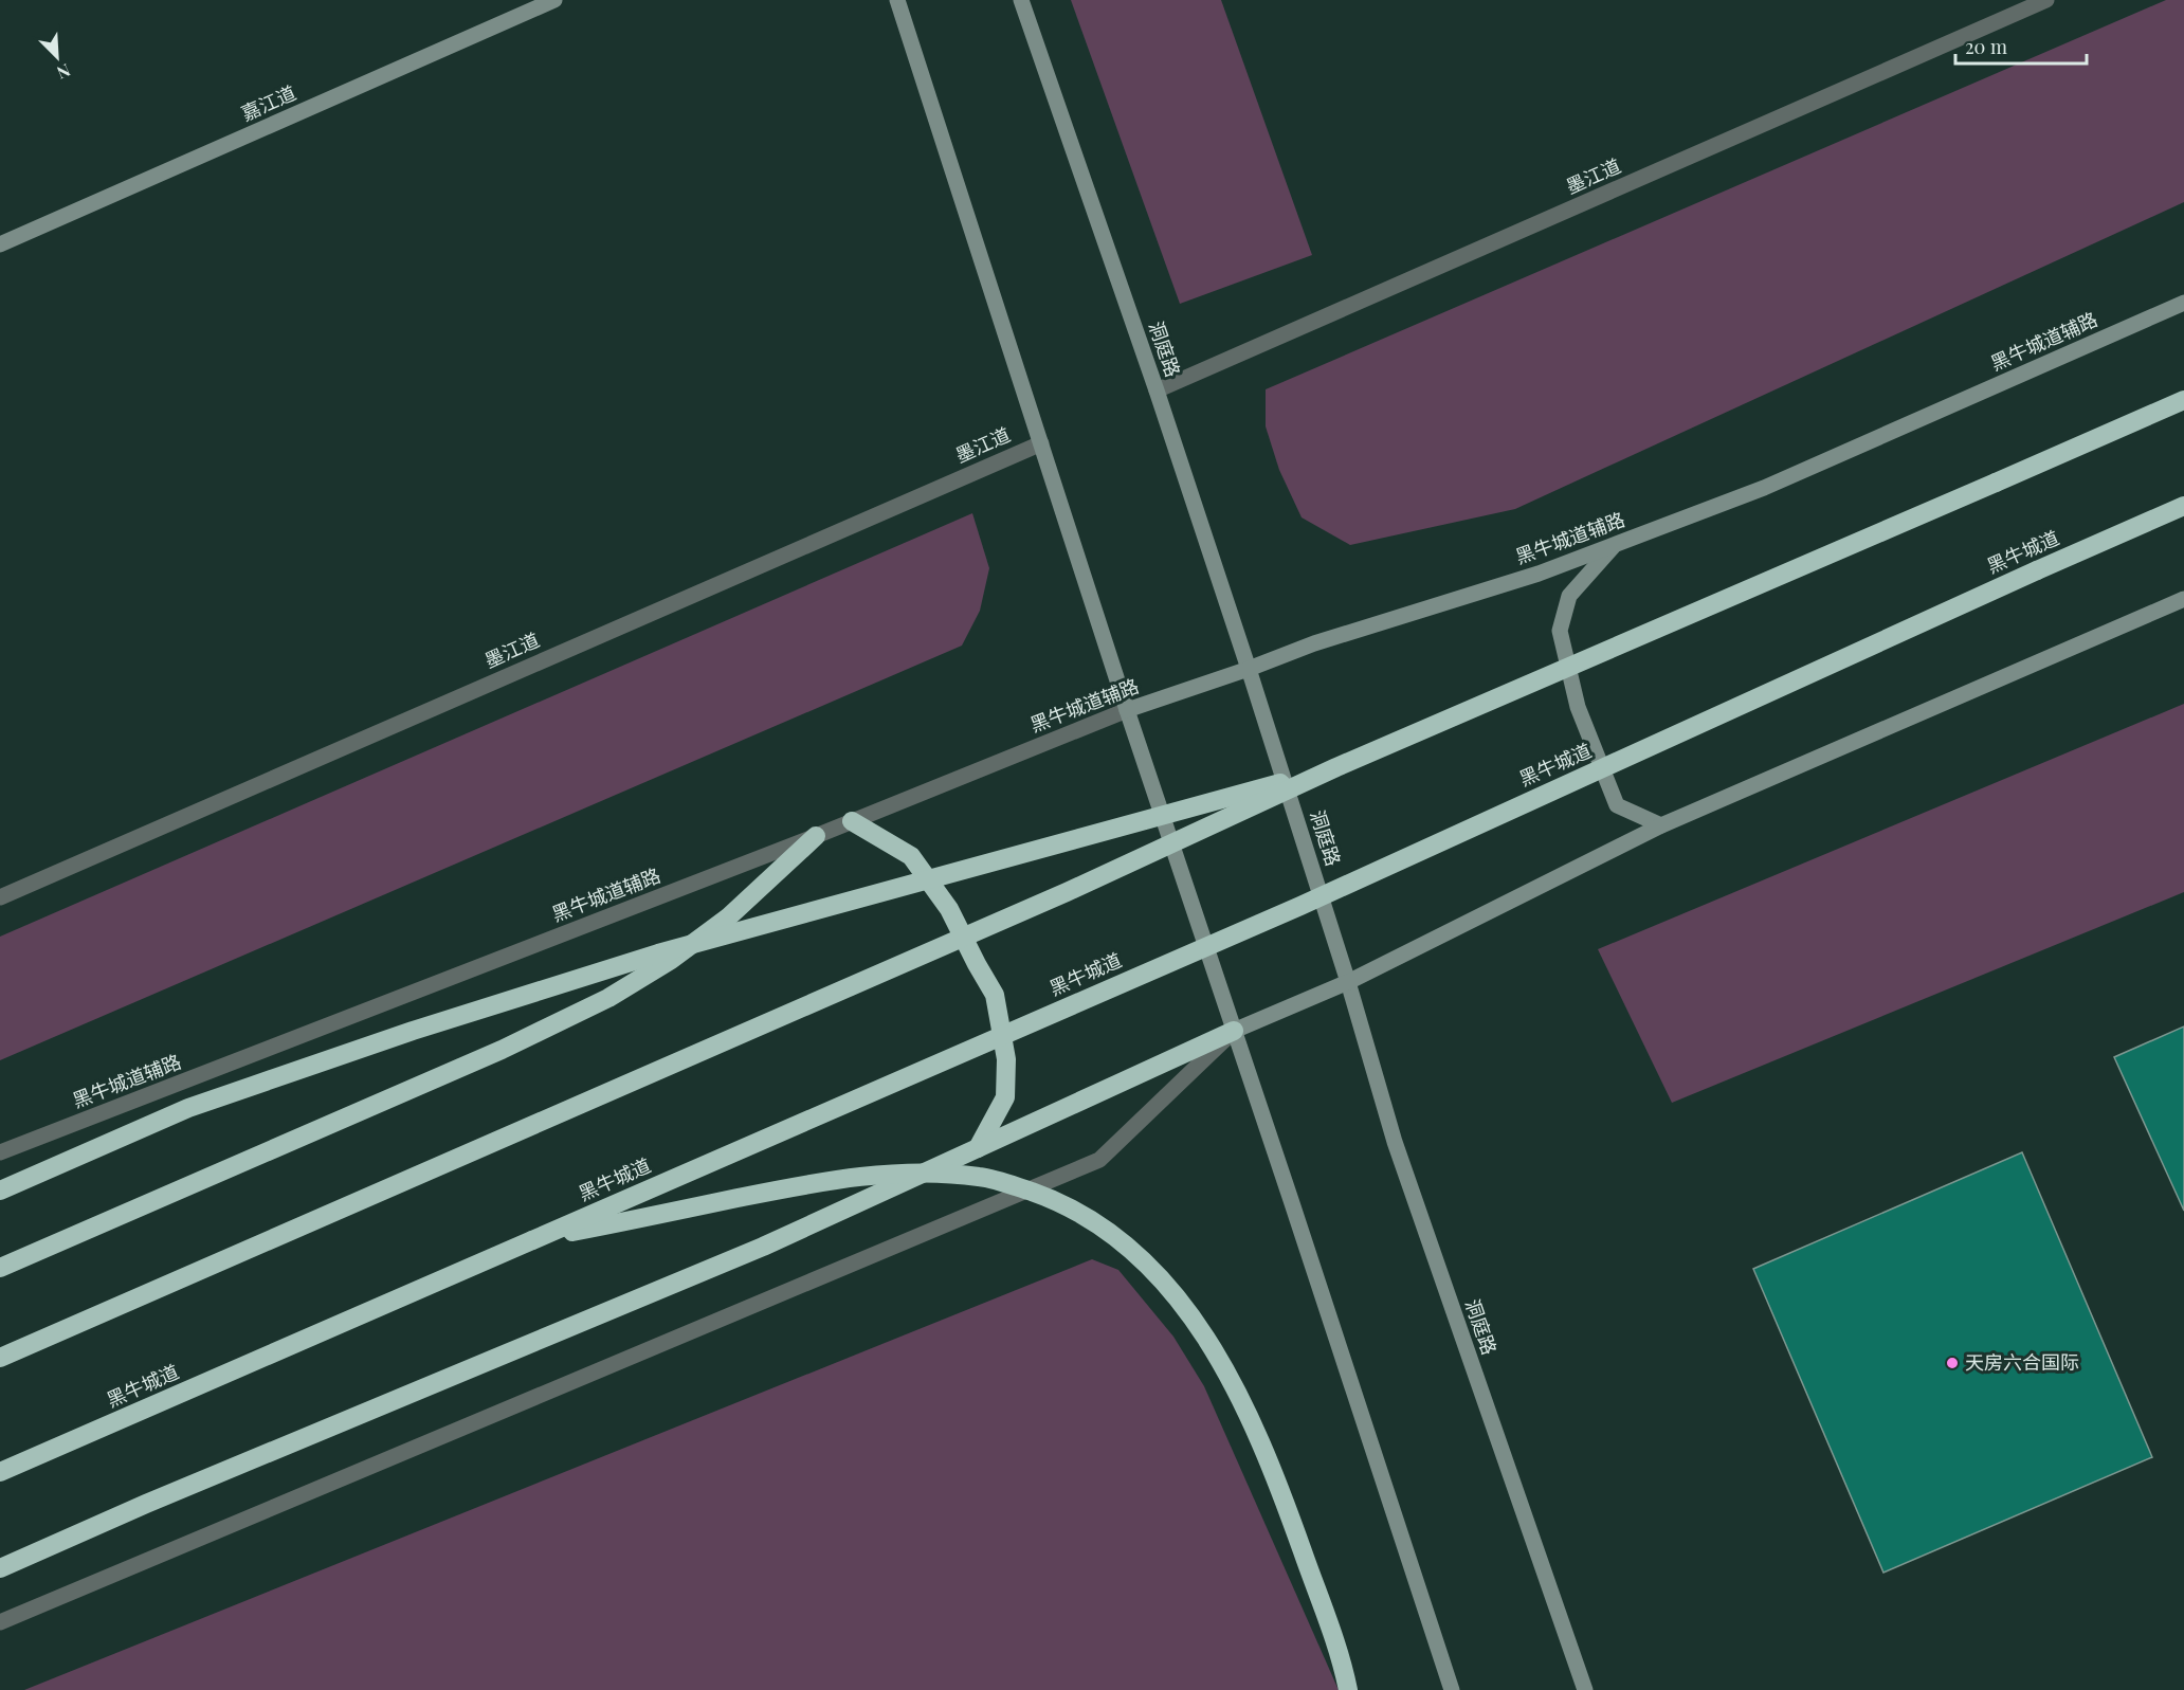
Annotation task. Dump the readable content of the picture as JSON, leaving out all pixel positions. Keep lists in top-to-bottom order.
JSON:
{
  "streets": {
    "highway": ["黑牛城道"],
    "main road": ["嘉江道", "黑牛城道辅路", "洞庭路"],
    "street": ["墨江道"]
  },
  "crossings": [
    ["墨江道", "洞庭路"],
    ["黑牛城道辅路", "洞庭路"]
  ],
  "places": ["天房六合国际"],
  "scale_bar": "20 m",
  "north": "bottom right"
}
